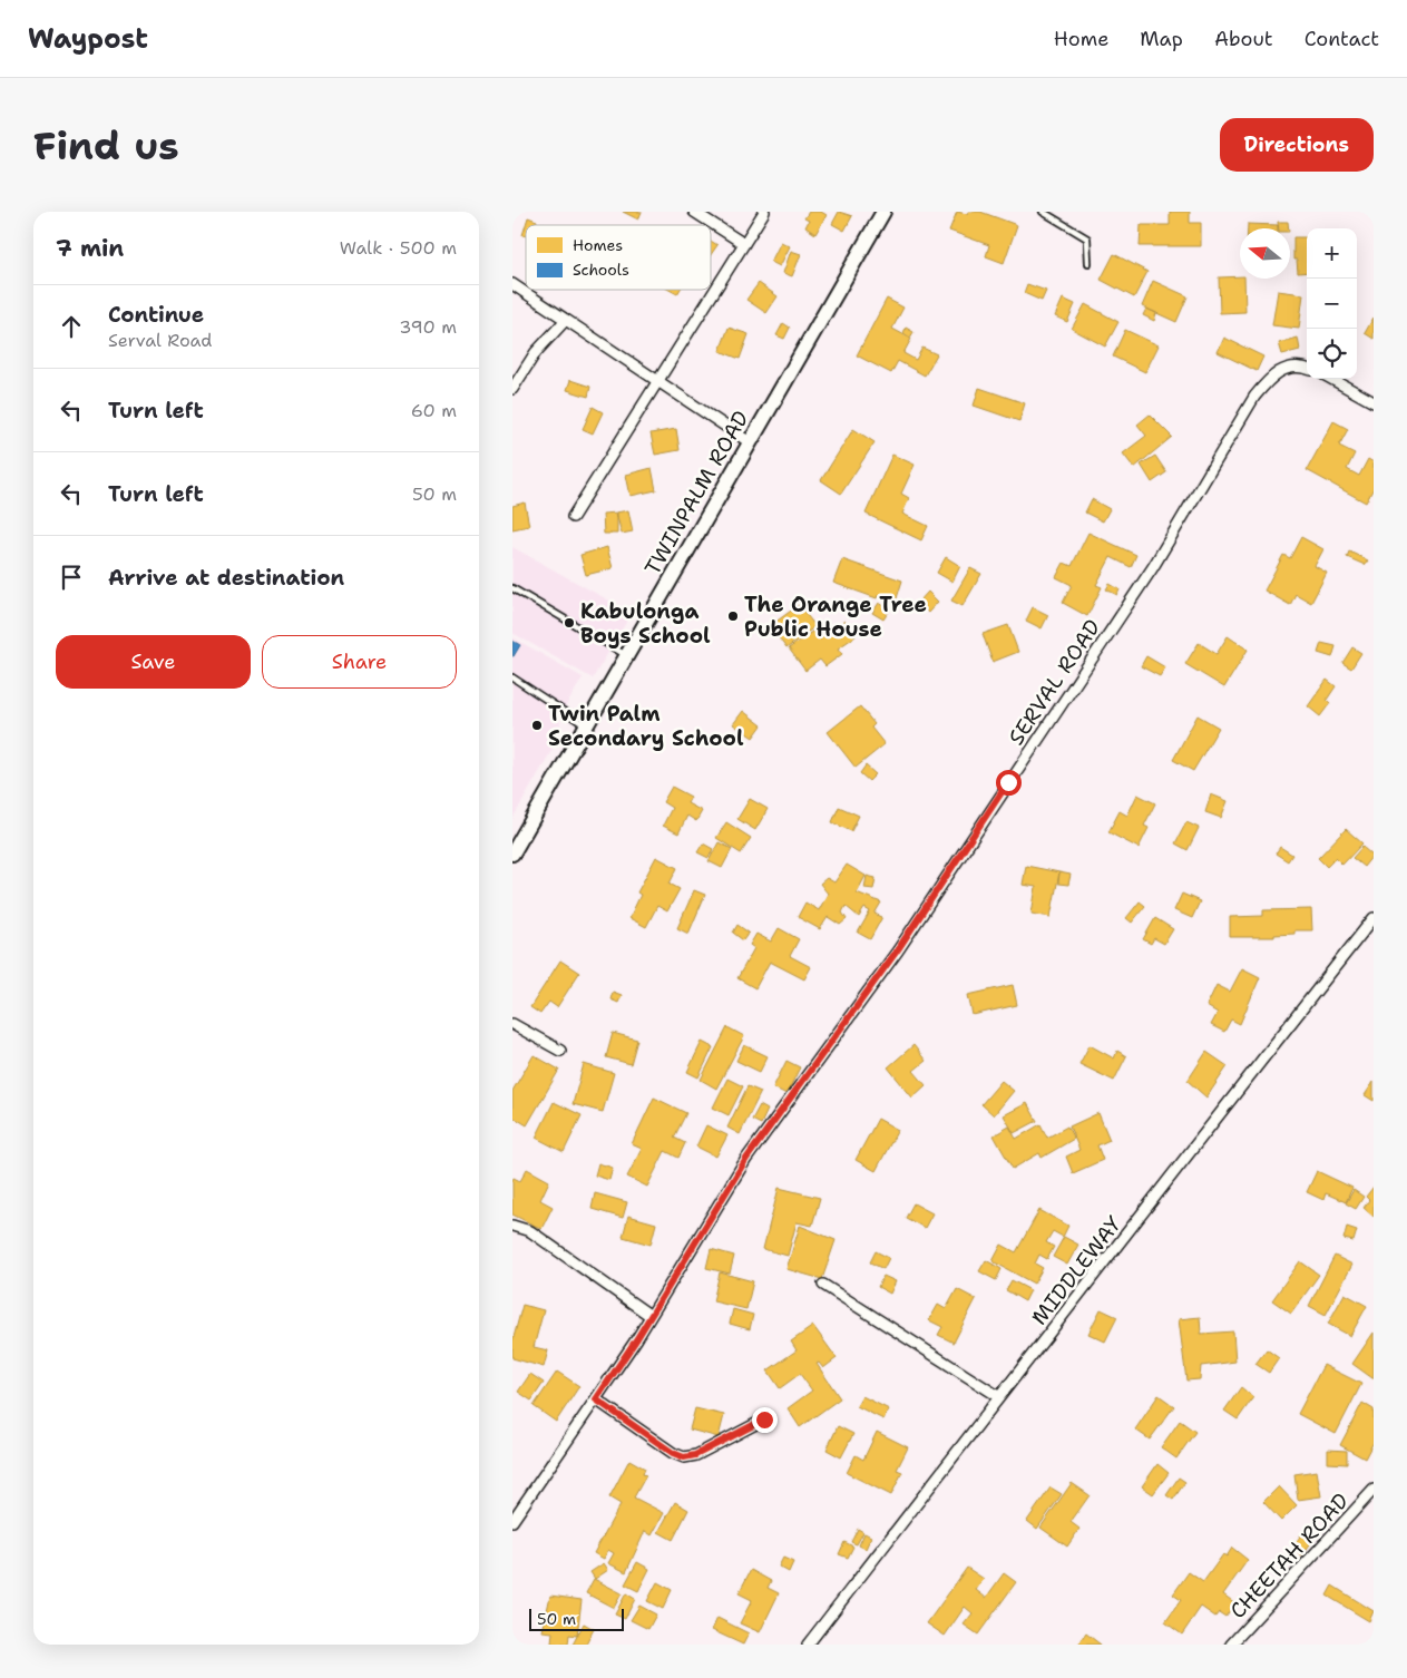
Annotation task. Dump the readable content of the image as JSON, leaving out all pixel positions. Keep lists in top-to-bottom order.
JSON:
{
  "streets": {
    "main road": ["TWINPALM ROAD"],
    "street": ["SERVAL ROAD", "MIDDLEWAY", "CHEETAH ROAD"]
  },
  "places": ["The Orange Tree Public House", "Kabulonga Boys School", "Twin Palm Secondary School"],
  "legend": ["Homes", "Schools"],
  "scale_bar": "50 m",
  "north": "left",
  "page": {
    "header": "Waypost",
    "nav": [
      "Home",
      "Map",
      "About",
      "Contact"
    ],
    "buttons": [
      "Directions",
      ["Save", "Share"]
    ],
    "title": "Find us",
    "heading": ["7 min", "Walk · 500 m"],
    "map_buttons": ["+", "−"],
    "list": [
      ["Continue", "Serval Road", "390 m"],
      ["Turn left", "60 m"],
      ["Turn left", "50 m"],
      "Arrive at destination"
    ],
    "scale": "50 m"
  }
}
